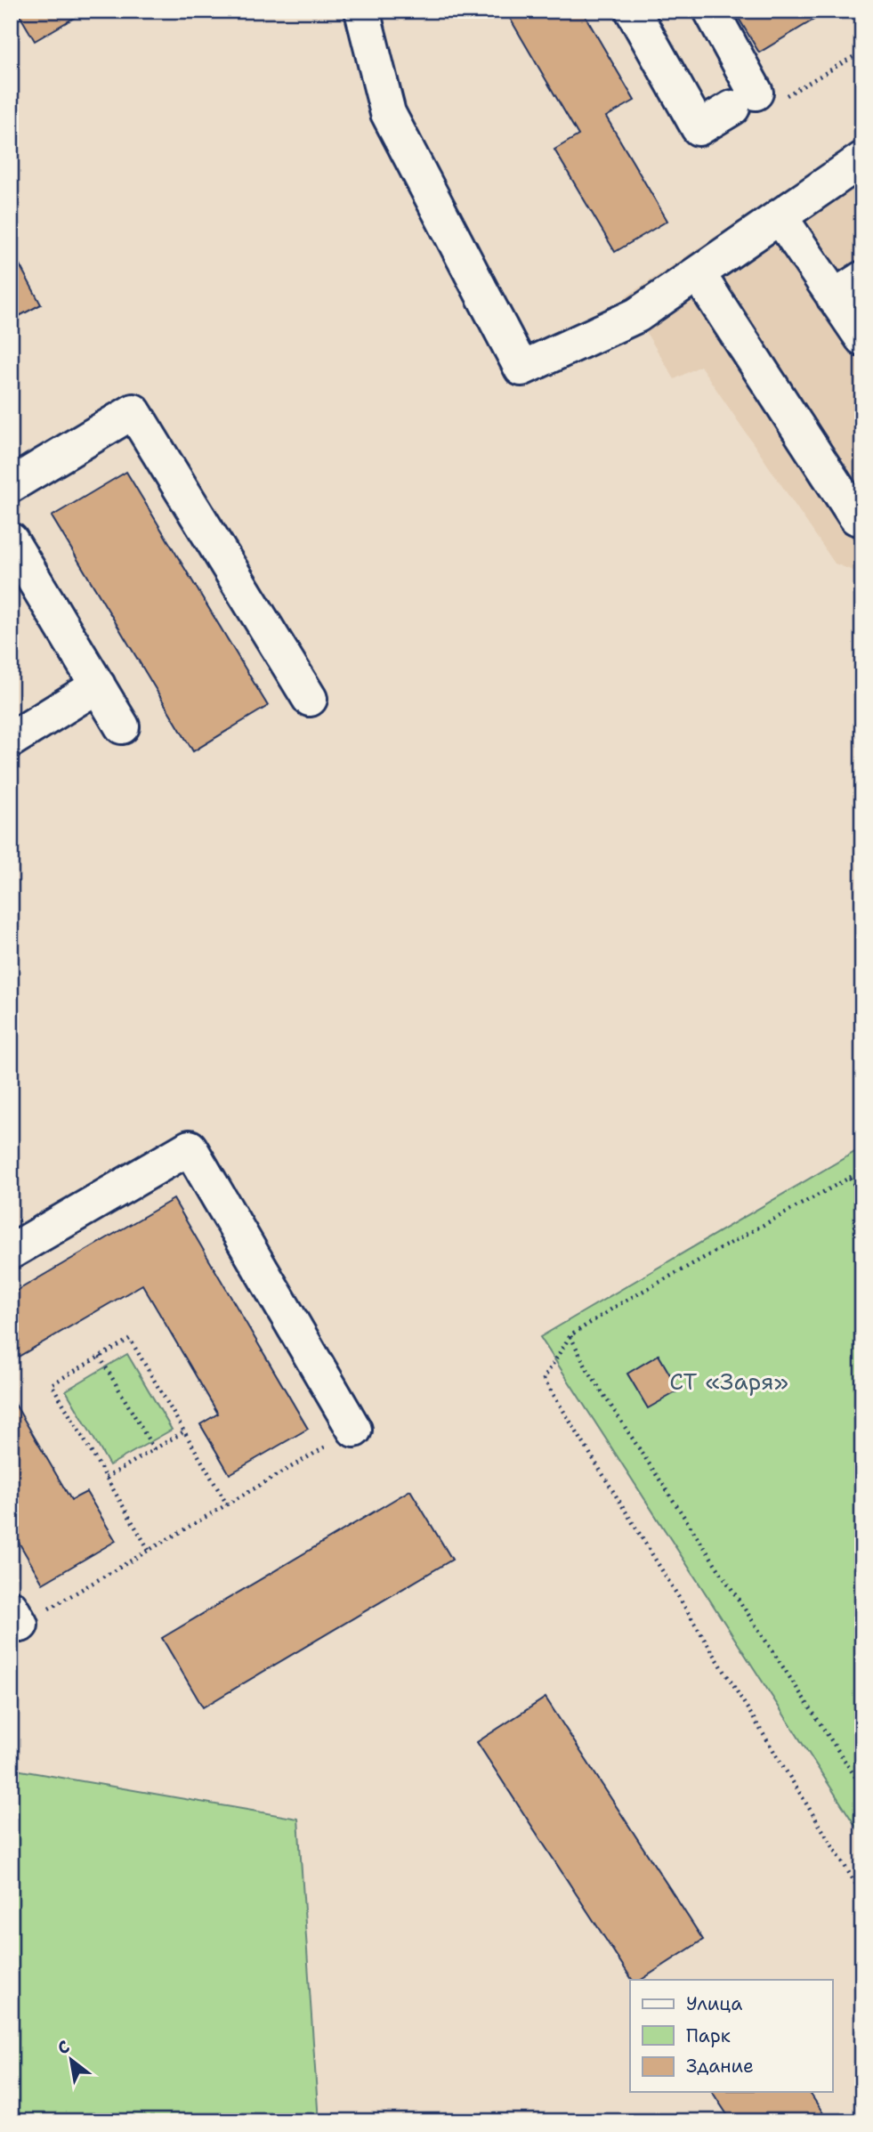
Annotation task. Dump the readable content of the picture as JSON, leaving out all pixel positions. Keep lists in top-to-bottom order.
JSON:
{
  "parks": ["СТ «Заря»"],
  "legend": ["Улица", "Парк", "Здание"],
  "north": "top left"
}
